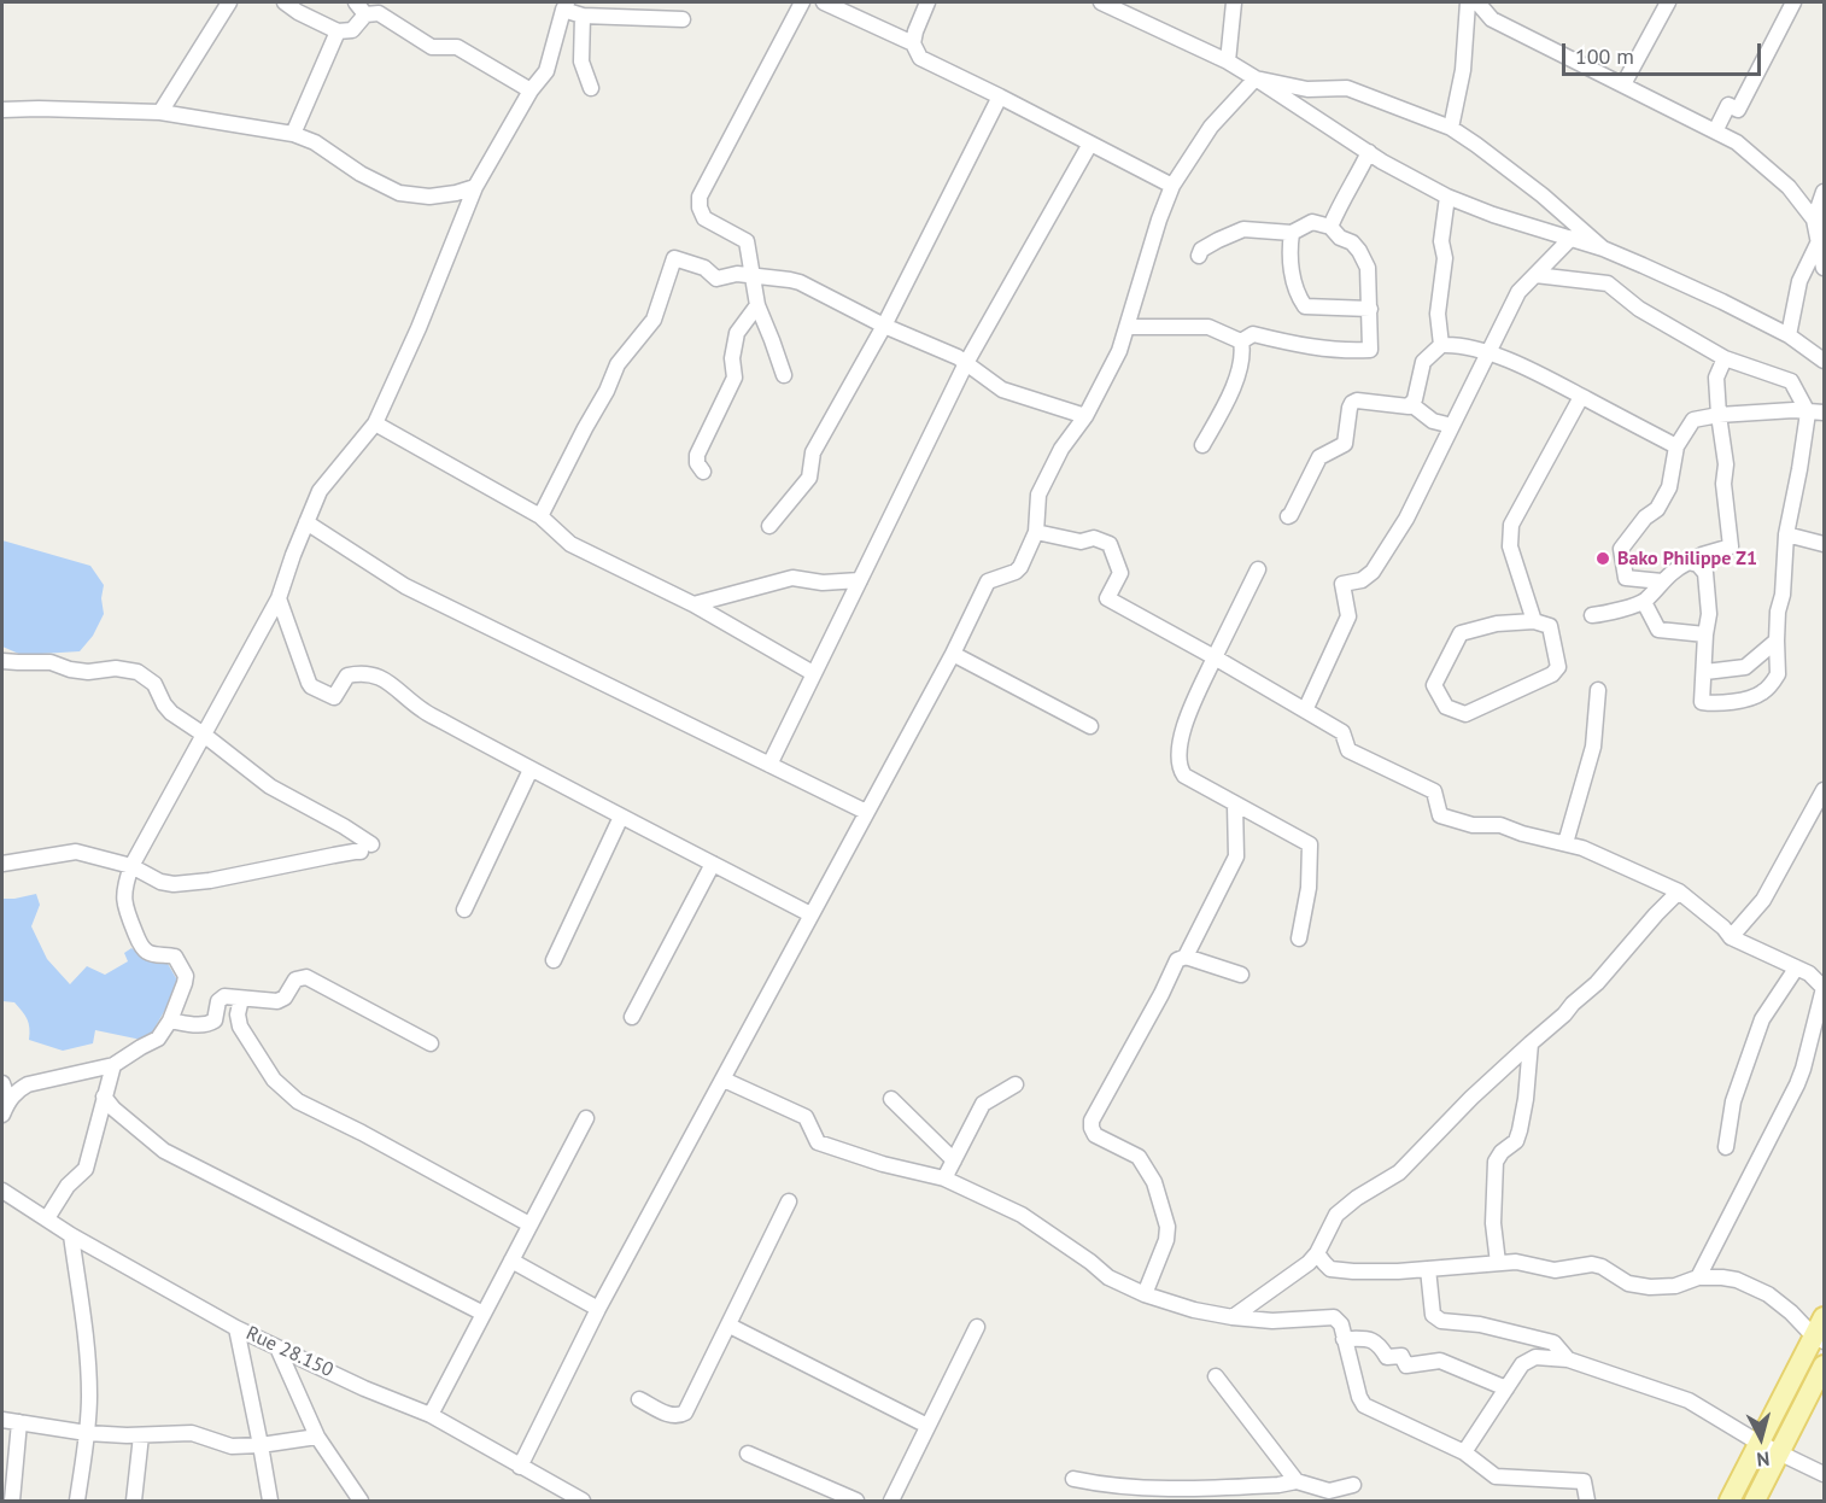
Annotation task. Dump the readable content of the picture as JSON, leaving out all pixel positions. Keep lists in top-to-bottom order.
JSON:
{
  "streets": {
    "street": ["Rue 28.150"]
  },
  "places": ["Bako Philippe Z1"],
  "scale_bar": "100 m",
  "north": "bottom"
}
